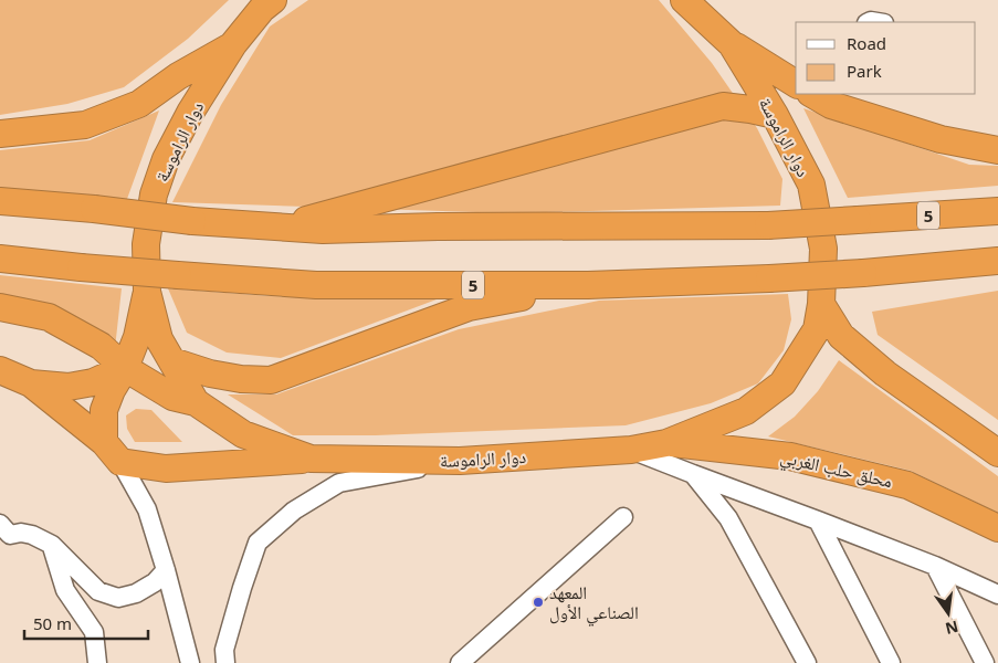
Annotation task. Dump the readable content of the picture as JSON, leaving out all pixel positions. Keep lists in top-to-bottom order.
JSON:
{
  "streets": {
    "highway": ["دوار الراموسة", "5", "محلق حلب الغربي"]
  },
  "crossings": [
    ["دوار الراموسة", "محلق حلب الغربي"]
  ],
  "places": ["المعهد الصناعي الأول"],
  "legend": ["Road", "Park"],
  "scale_bar": "50 m",
  "north": "bottom"
}
